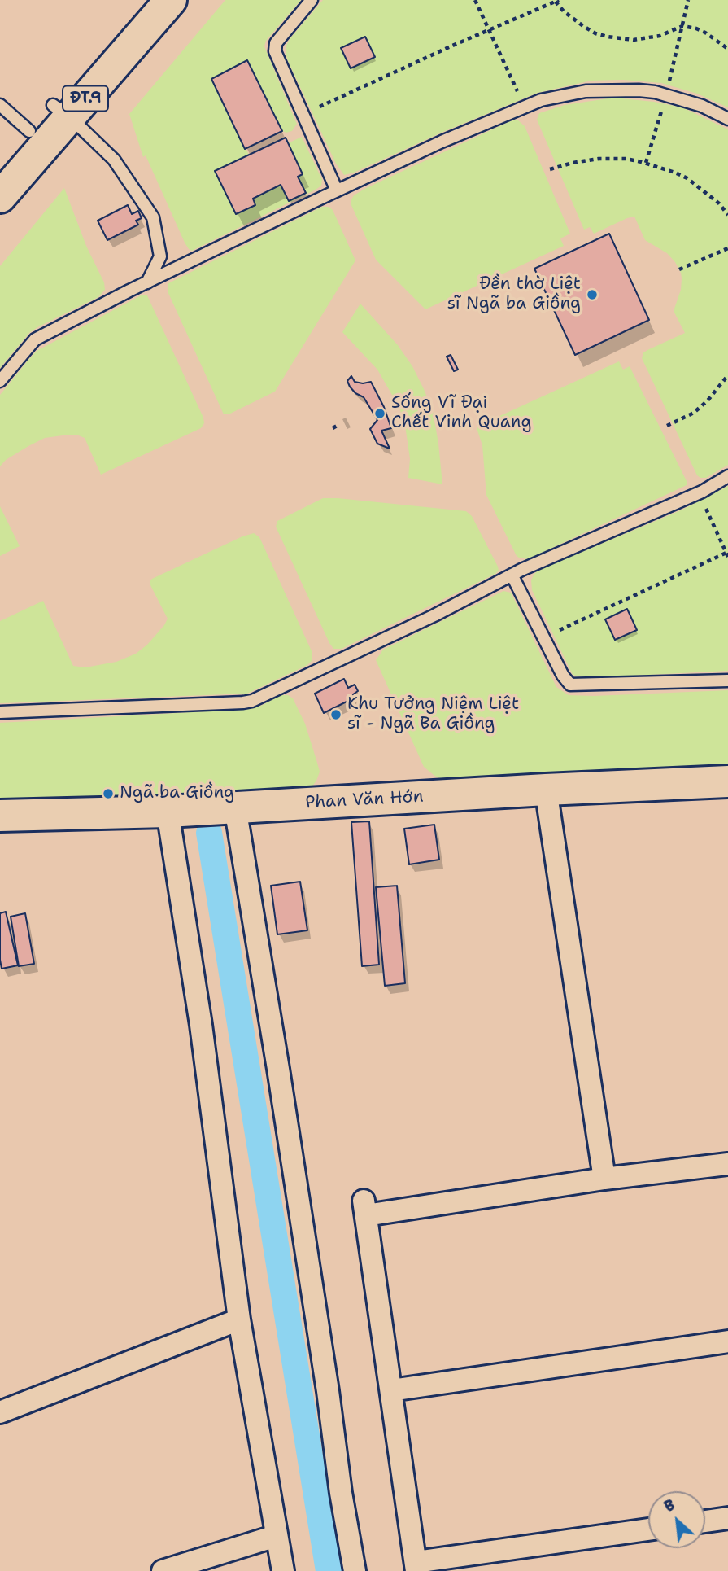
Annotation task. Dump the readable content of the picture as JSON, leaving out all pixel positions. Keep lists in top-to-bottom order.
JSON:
{
  "streets": {
    "main road": ["ĐT.9", "Phan Văn Hớn"]
  },
  "places": [
    "Đền thờ Liệt sĩ Ngã ba Giồng",
    "Sống Vĩ Đại Chết Vinh Quang",
    "Khu Tưởng Niệm Liệt sĩ - Ngã Ba Giồng",
    "Ngã ba Giồng"
  ],
  "north": "top left"
}
